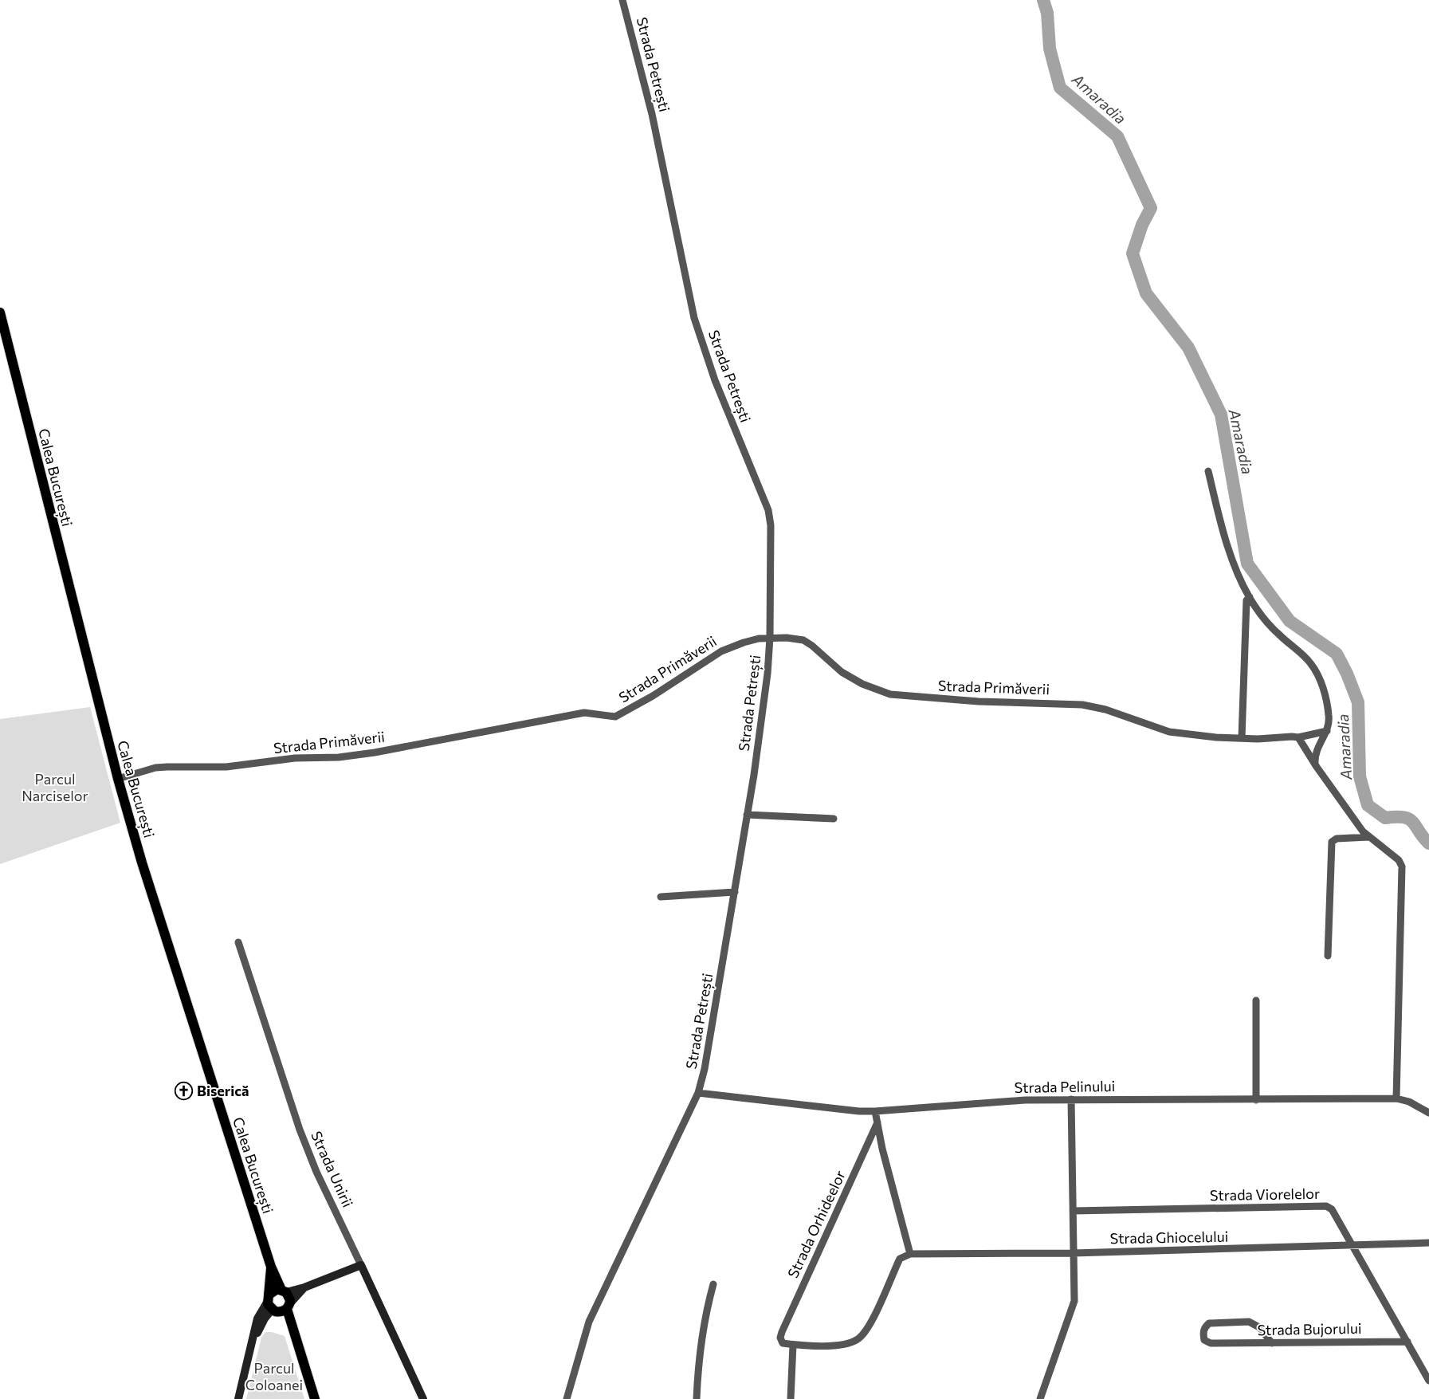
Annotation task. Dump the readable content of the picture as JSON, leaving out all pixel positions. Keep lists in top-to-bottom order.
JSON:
{
  "streets": {
    "main road": ["Calea București", "Strada Unirii"],
    "street": [
      "Strada Petrești",
      "Strada Primăverii",
      "Strada Pelinului",
      "Strada Viorelelor",
      "Strada Orhideelor",
      "Strada Ghiocelului",
      "Strada Bujorului"
    ]
  },
  "crossings": [
    ["Strada Petrești", "Strada Primăverii"],
    ["Strada Petrești", "Strada Pelinului"],
    ["Calea București", "Strada Primăverii"],
    ["Strada Viorelelor", "Strada Ghiocelului"],
    ["Strada Viorelelor", "Strada Bujorului"]
  ],
  "water": ["Amaradia"],
  "parks": ["Parcul Narciselor", "Parcul Coloanei"],
  "places": {
    "church": ["Biserică"]
  }
}
